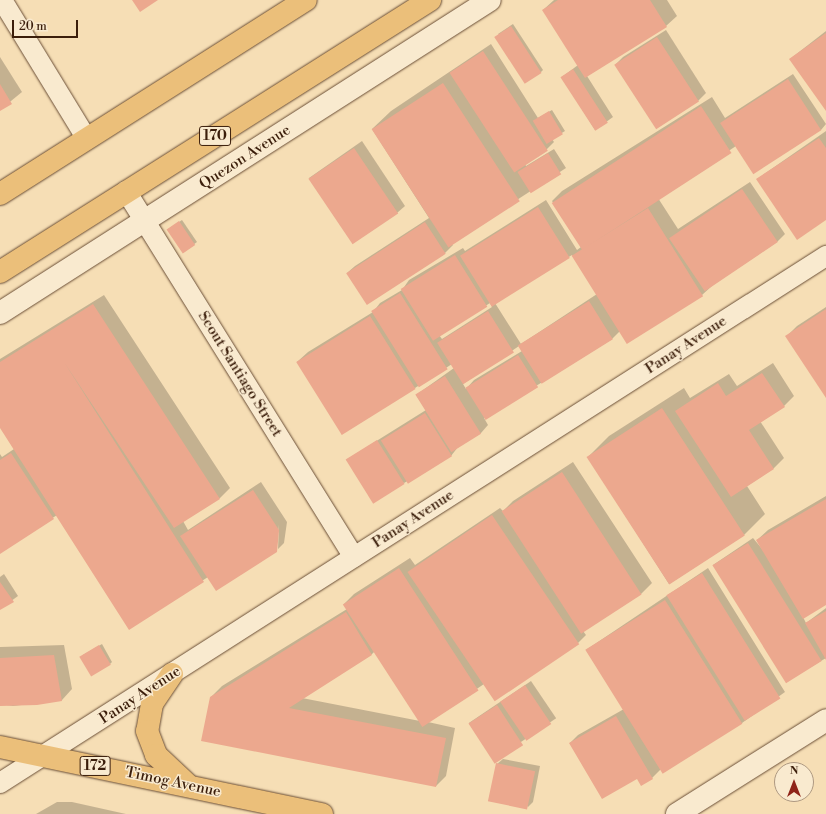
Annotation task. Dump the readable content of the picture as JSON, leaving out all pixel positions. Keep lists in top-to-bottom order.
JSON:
{
  "streets": {
    "main road": ["170", "172", "Timog Avenue"],
    "street": ["Quezon Avenue", "Panay Avenue", "Scout Santiago Street"]
  },
  "crossings": [
    ["170", "Scout Santiago Street"],
    ["Quezon Avenue", "Scout Santiago Street"],
    ["Panay Avenue", "Scout Santiago Street"],
    ["Panay Avenue", "Timog Avenue"]
  ],
  "scale_bar": "20 m",
  "north": "top"
}
